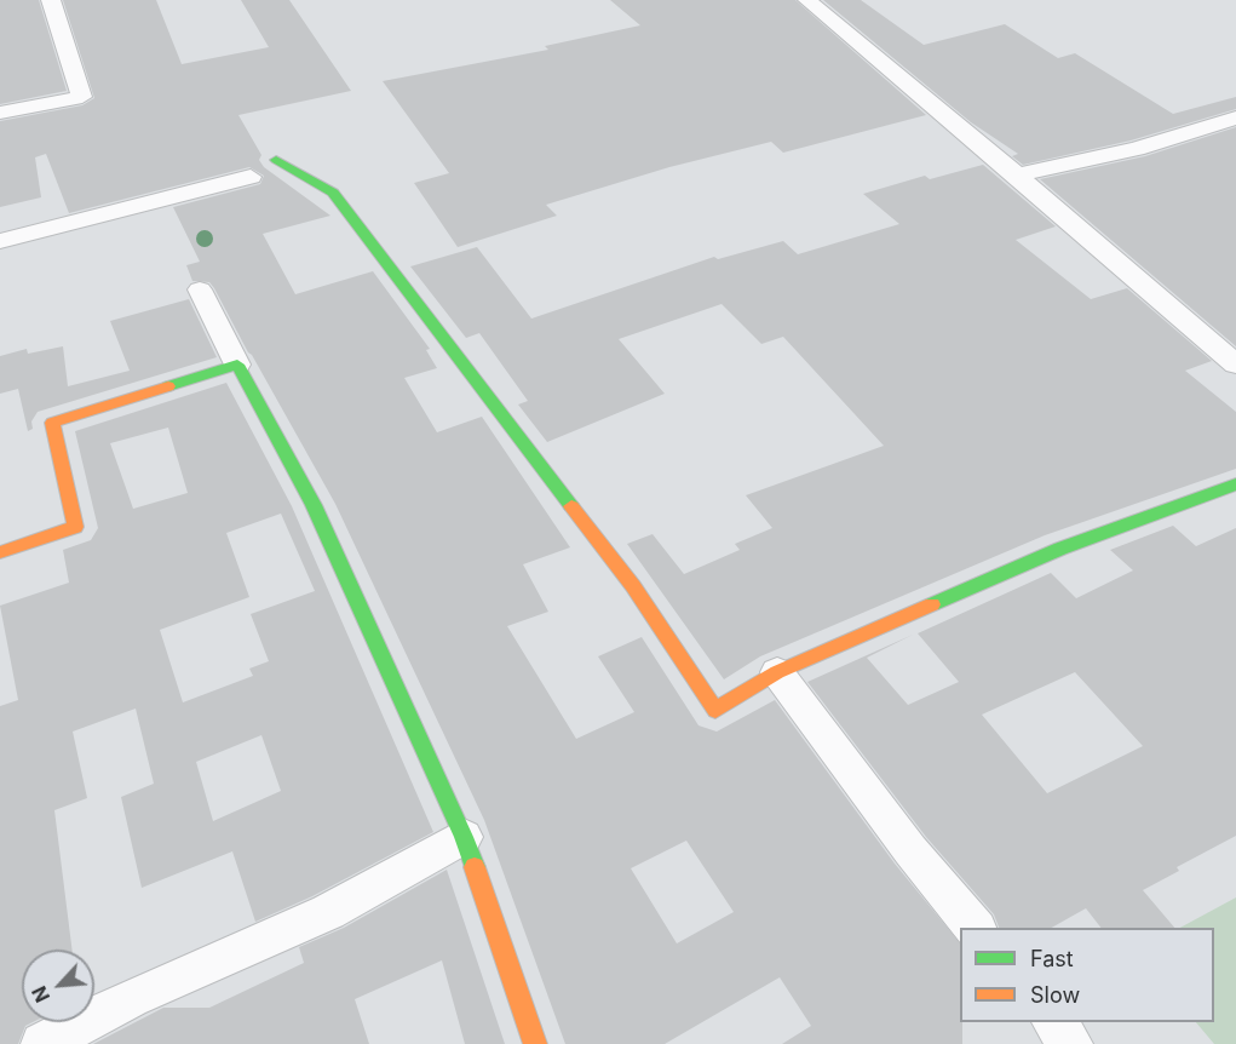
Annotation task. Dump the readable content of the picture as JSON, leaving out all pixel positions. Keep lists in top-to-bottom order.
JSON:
{
  "legend": ["Fast", "Slow"],
  "north": "bottom left"
}
